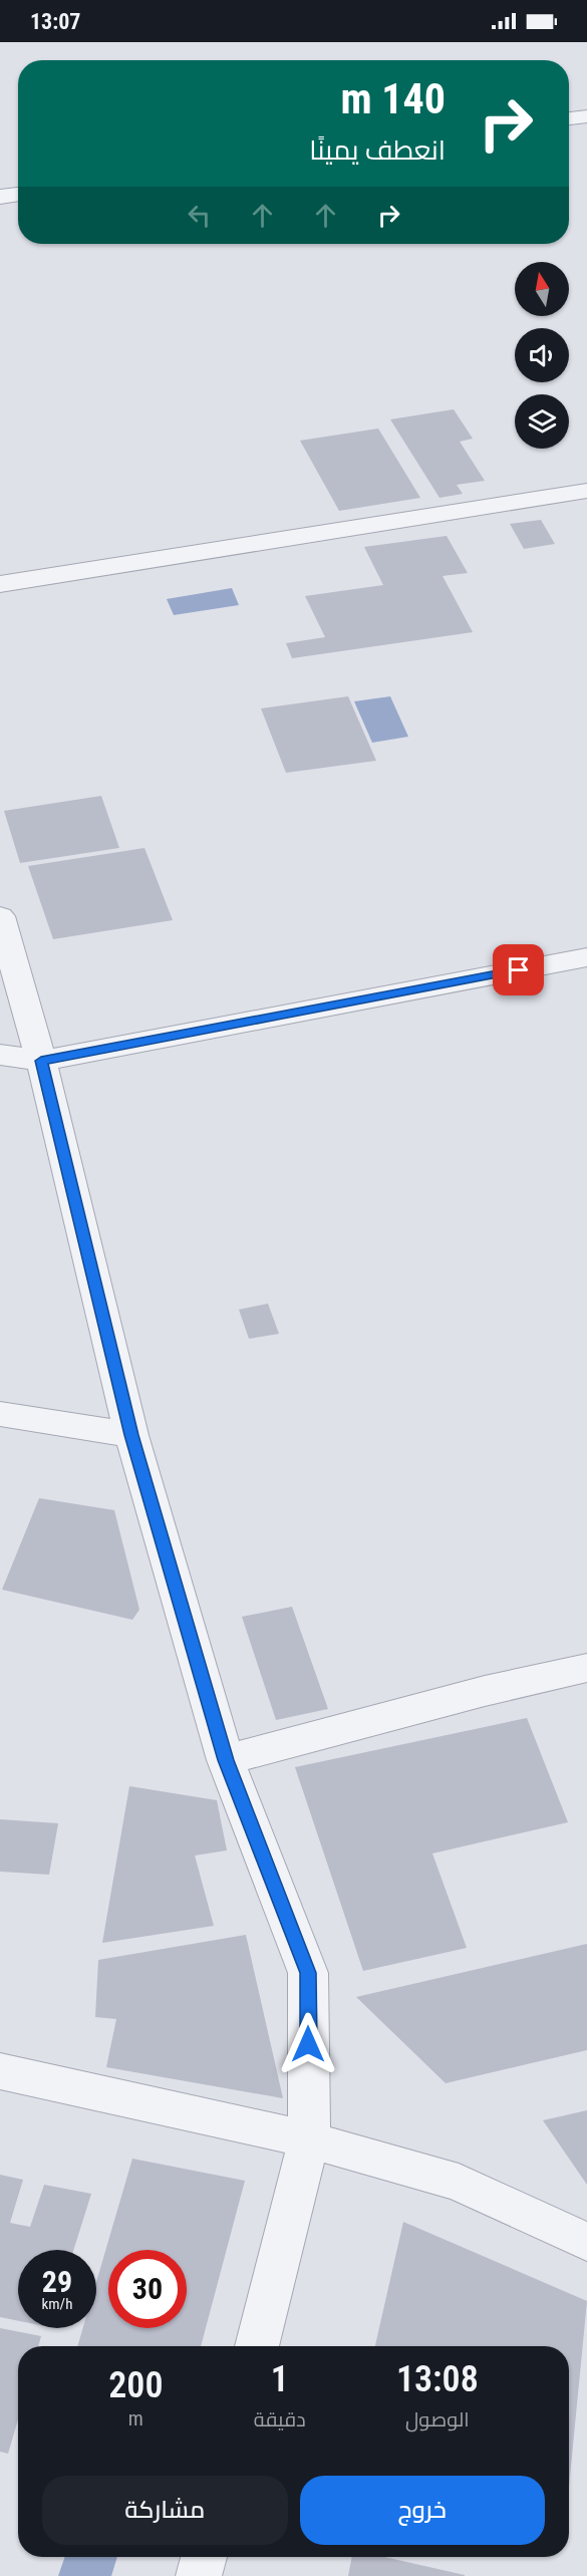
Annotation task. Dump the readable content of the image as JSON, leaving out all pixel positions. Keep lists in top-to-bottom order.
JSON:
{
  "north": "top",
  "page": {
    "status": "13:07",
    "turn": ["140 m", "انعطف يمينًا"],
    "speed": "29 km/h",
    "limit": "30",
    "eta": [
      "13:08",
      "الوصول",
      "1",
      "دقيقة",
      "200",
      "m"
    ],
    "buttons": ["خروج", "مشاركة"]
  }
}
